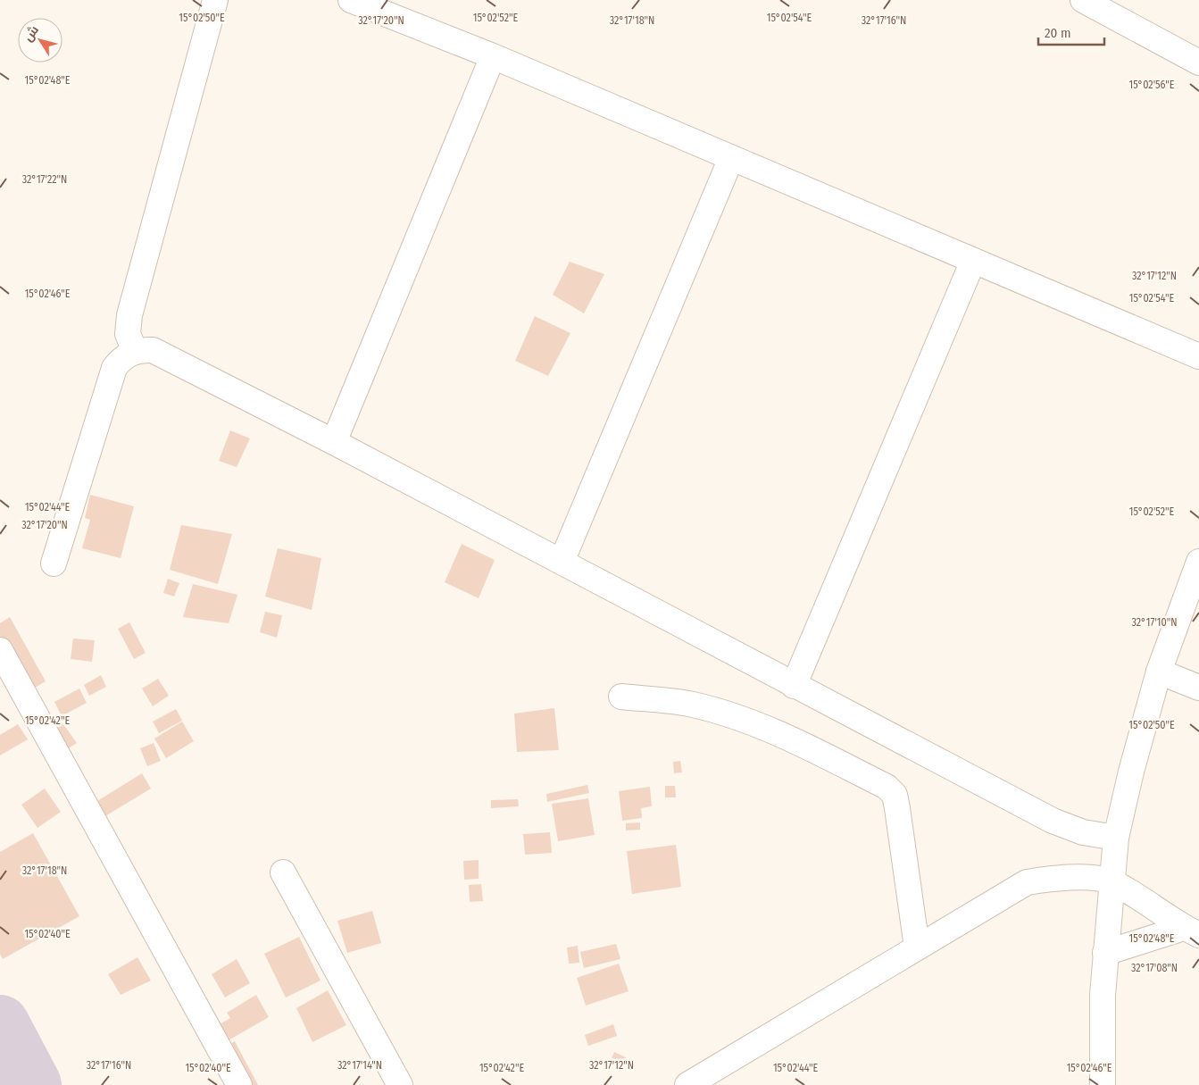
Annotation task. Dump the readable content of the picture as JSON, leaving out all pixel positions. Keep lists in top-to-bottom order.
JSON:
{
  "scale_bar": "20 m",
  "north": "top left",
  "coordinates": [
    "15°02'52\"E",
    "15°02'50\"E",
    "15°02'54\"E",
    "32°17'16\"N",
    "32°17'20\"N",
    "32°17'18\"N",
    "15°02'48\"E",
    "15°02'56\"E",
    "32°17'22\"N",
    "32°17'12\"N",
    "15°02'46\"E",
    "15°02'44\"E",
    "32°17'10\"N",
    "15°02'42\"E",
    "15°02'40\"E",
    "32°17'08\"N",
    "32°17'14\"N"
  ]
}
